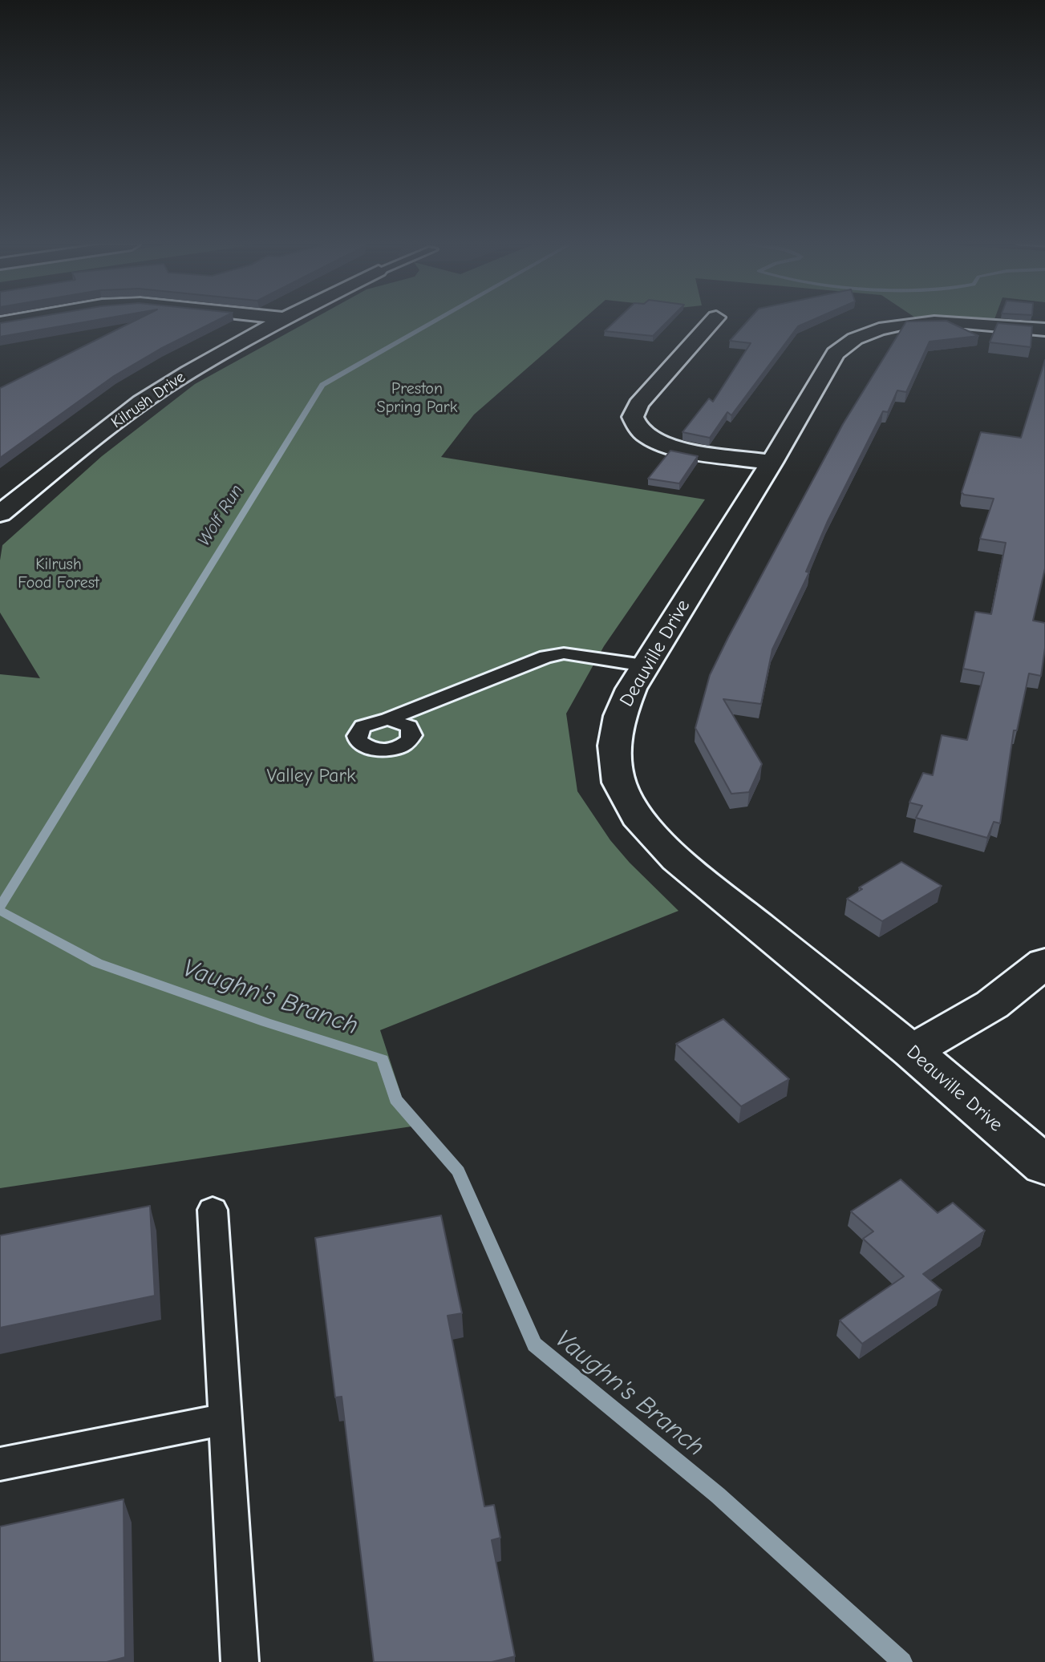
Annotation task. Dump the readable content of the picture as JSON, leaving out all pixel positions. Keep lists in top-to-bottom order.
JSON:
{
  "streets": {
    "main road": ["Kilrush Drive", "Deauville Drive"]
  },
  "water": ["Wolf Run", "Vaughn's Branch"],
  "parks": ["Preston Spring Park", "Kilrush Food Forest", "Valley Park"]
}
